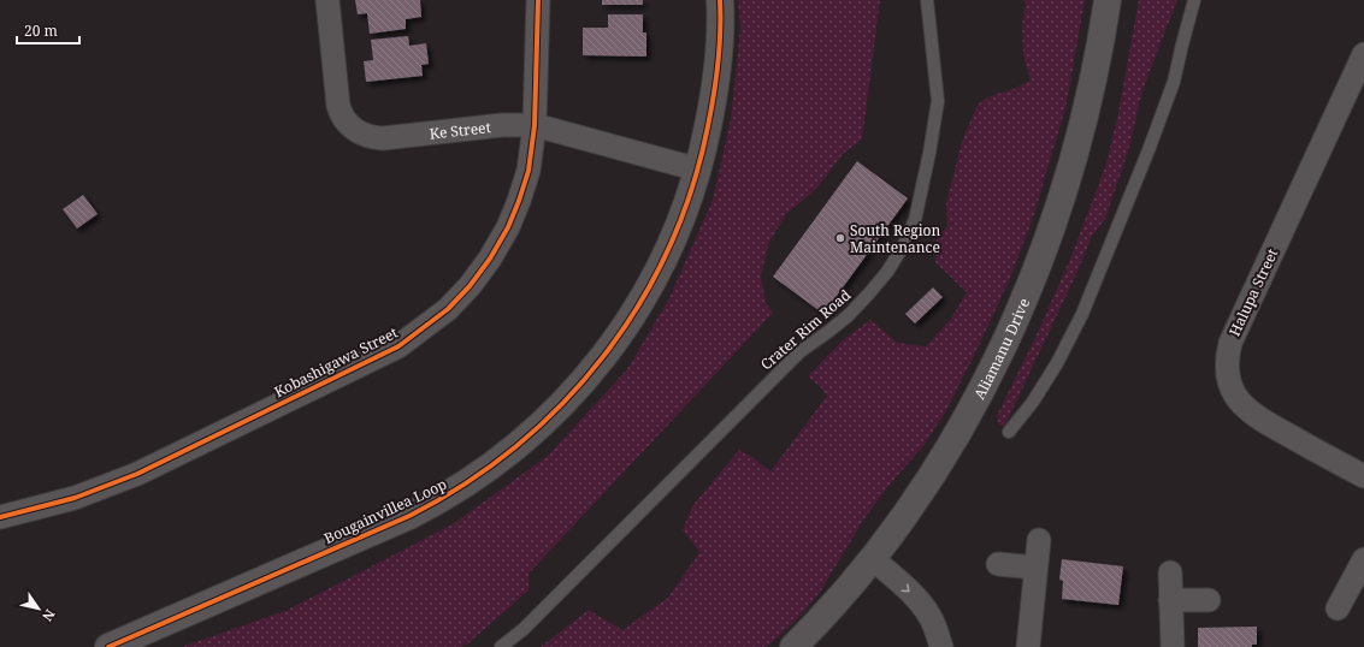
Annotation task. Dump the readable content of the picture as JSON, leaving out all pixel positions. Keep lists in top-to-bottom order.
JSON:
{
  "streets": {
    "street": [
      "Ke Street",
      "Halupa Street",
      "Aliamanu Drive",
      "Kobashigawa Street",
      "Bougainvillea Loop"
    ],
    "lane": ["Crater Rim Road"]
  },
  "crossings": [
    ["Ke Street", "Kobashigawa Street"],
    ["Ke Street", "Bougainvillea Loop"]
  ],
  "places": ["South Region Maintenance"],
  "scale_bar": "20 m",
  "north": "bottom right"
}
